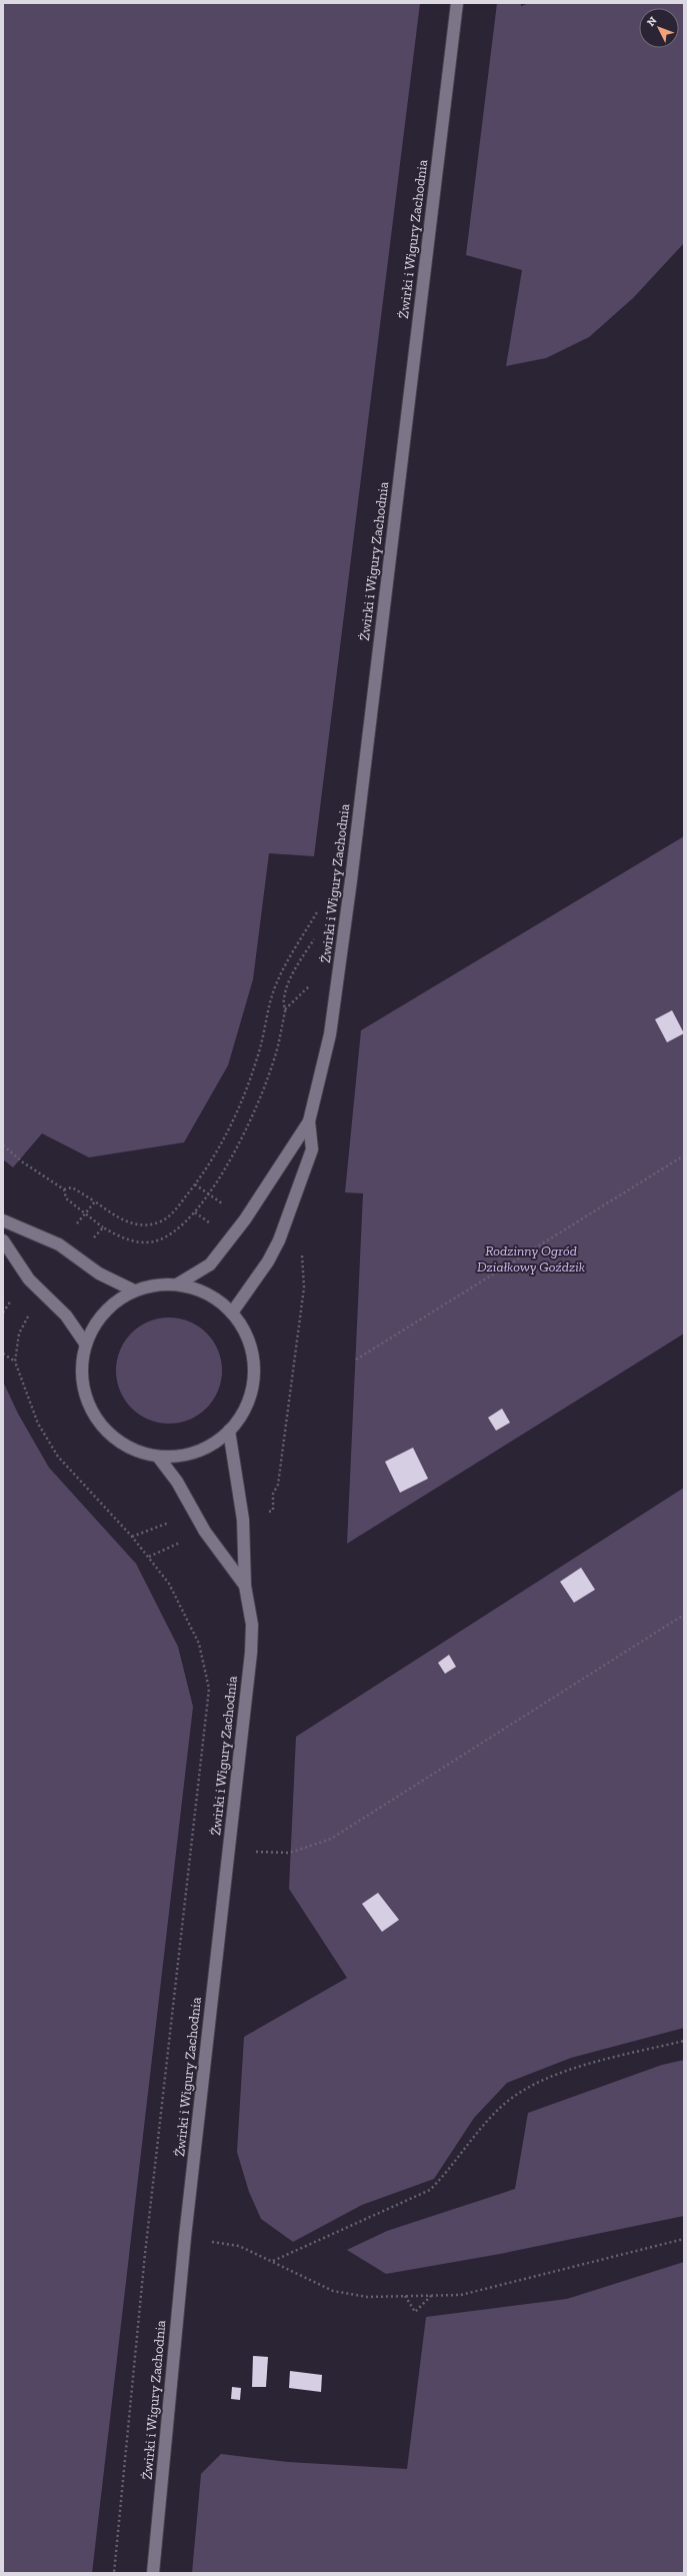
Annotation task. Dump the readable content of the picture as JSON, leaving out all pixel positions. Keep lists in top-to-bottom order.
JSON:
{
  "streets": {
    "street": ["Żwirki i Wigury Zachodnia"]
  },
  "parks": ["Rodzinny Ogród Działkowy Goździk"],
  "north": "top left"
}
